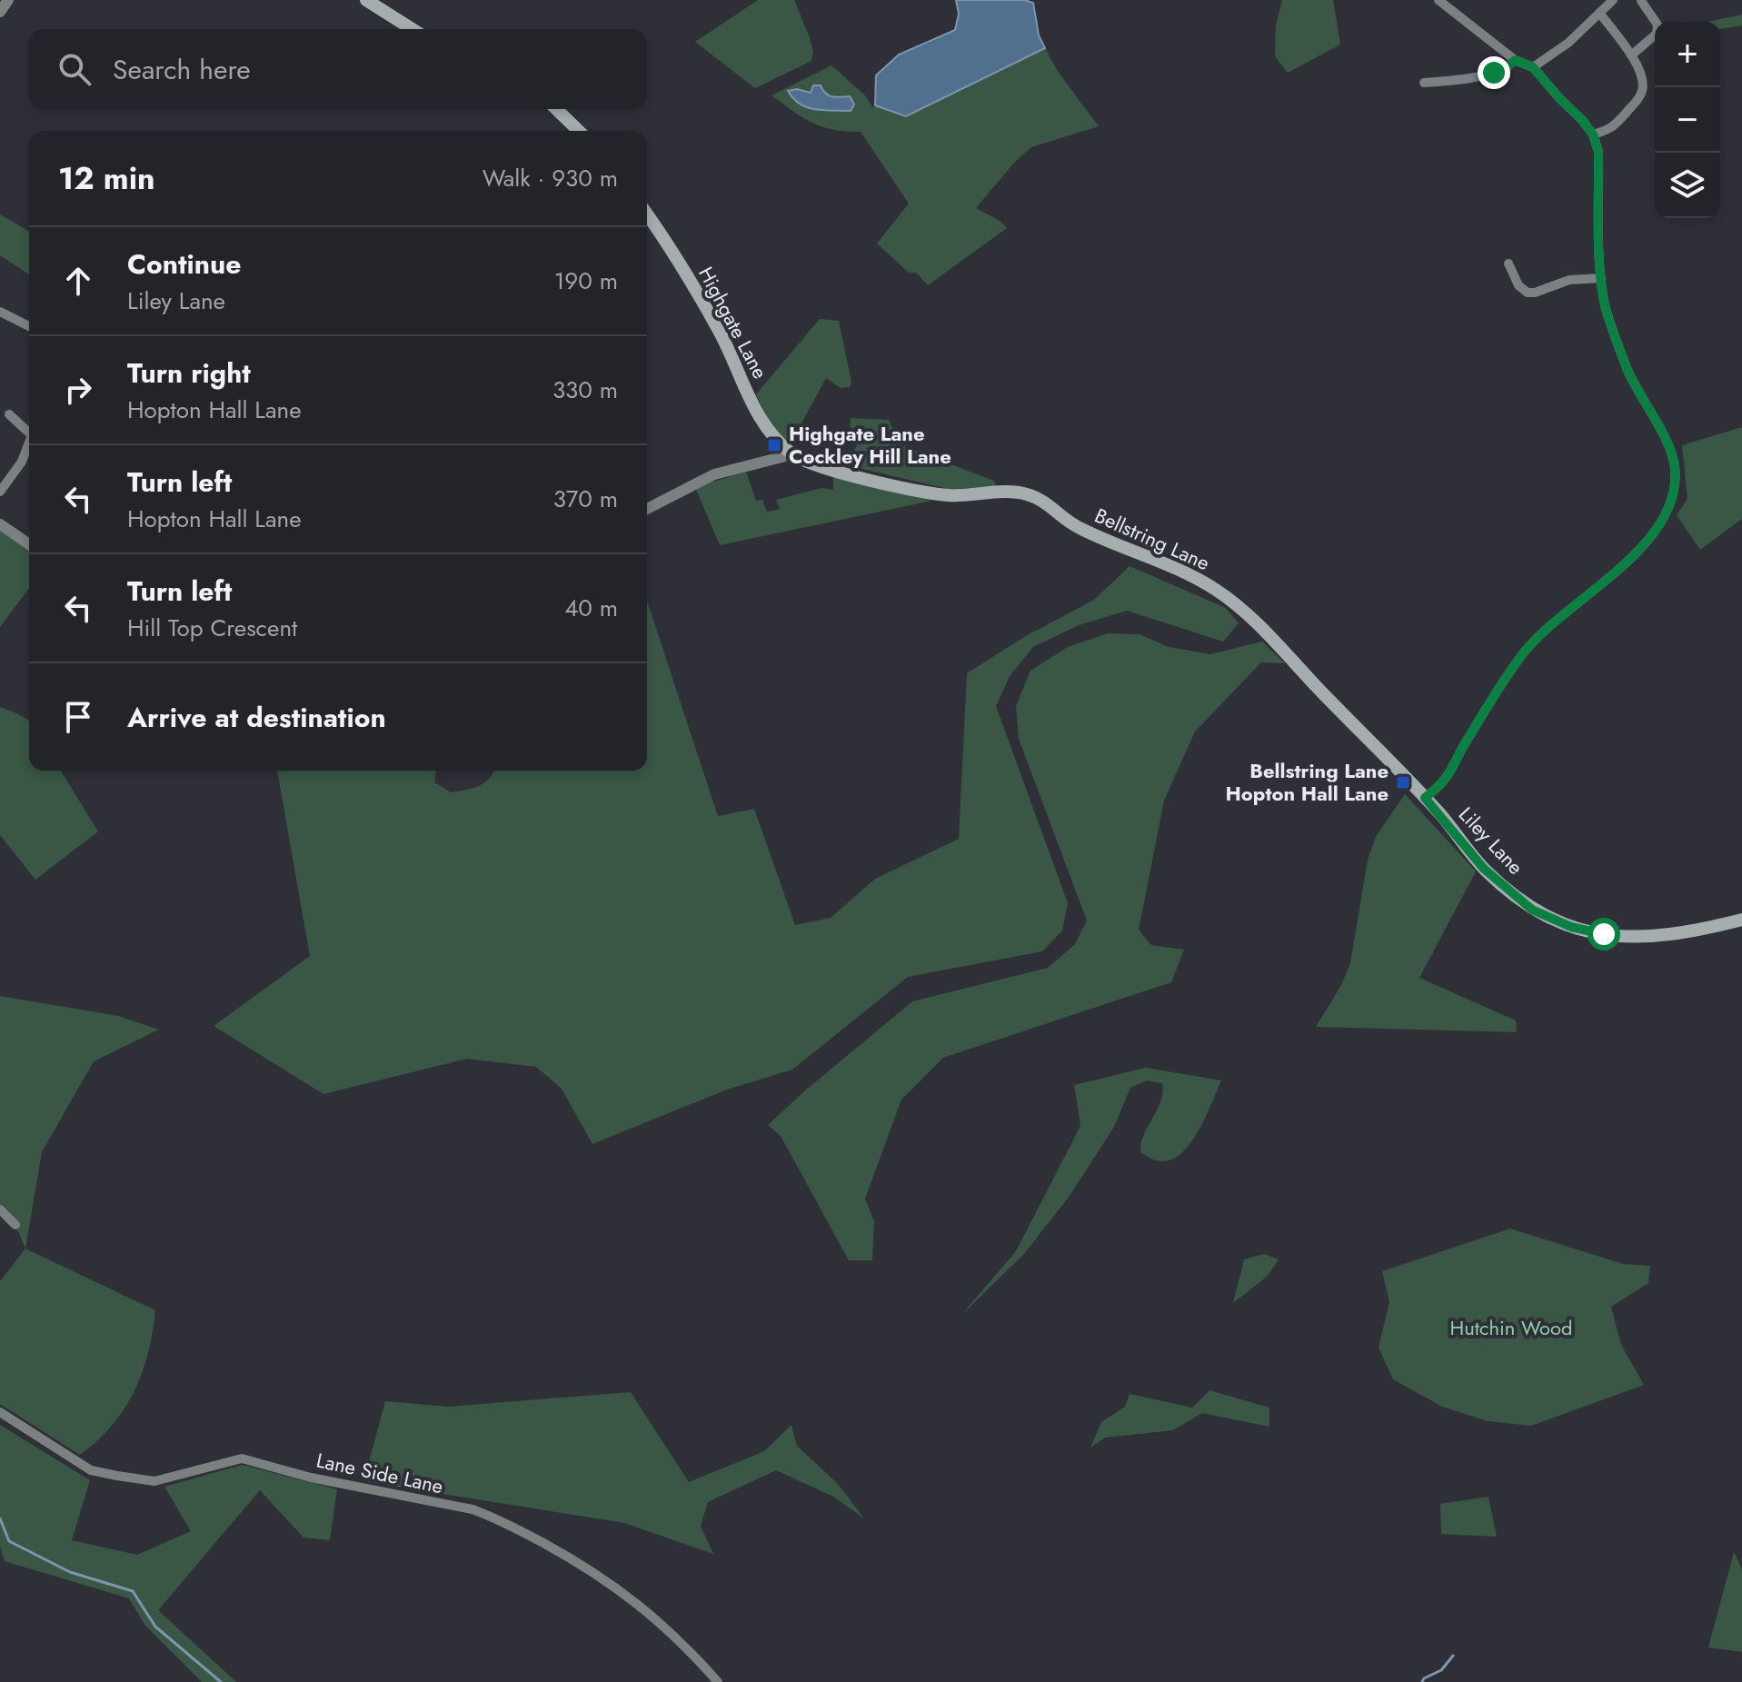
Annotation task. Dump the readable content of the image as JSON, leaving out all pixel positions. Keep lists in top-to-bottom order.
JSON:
{
  "streets": {
    "main road": ["Highgate Lane", "Bellstring Lane", "Liley Lane"],
    "street": ["Lane Side Lane"]
  },
  "crossings": [
    ["Highgate Lane", "Bellstring Lane"],
    ["Bellstring Lane", "Liley Lane"]
  ],
  "parks": ["Hutchin Wood"],
  "places": {
    "transit": ["Highgate Lane Cockley Hill Lane", "Bellstring Lane Hopton Hall Lane"]
  },
  "page": {
    "map_buttons": ["+", "−"],
    "search": "Search here",
    "heading": ["12 min", "Walk · 930 m"],
    "list": [
      ["Continue", "Liley Lane", "190 m"],
      ["Turn right", "Hopton Hall Lane", "330 m"],
      ["Turn left", "Hopton Hall Lane", "370 m"],
      ["Turn left", "Hill Top Crescent", "40 m"],
      "Arrive at destination"
    ]
  }
}
